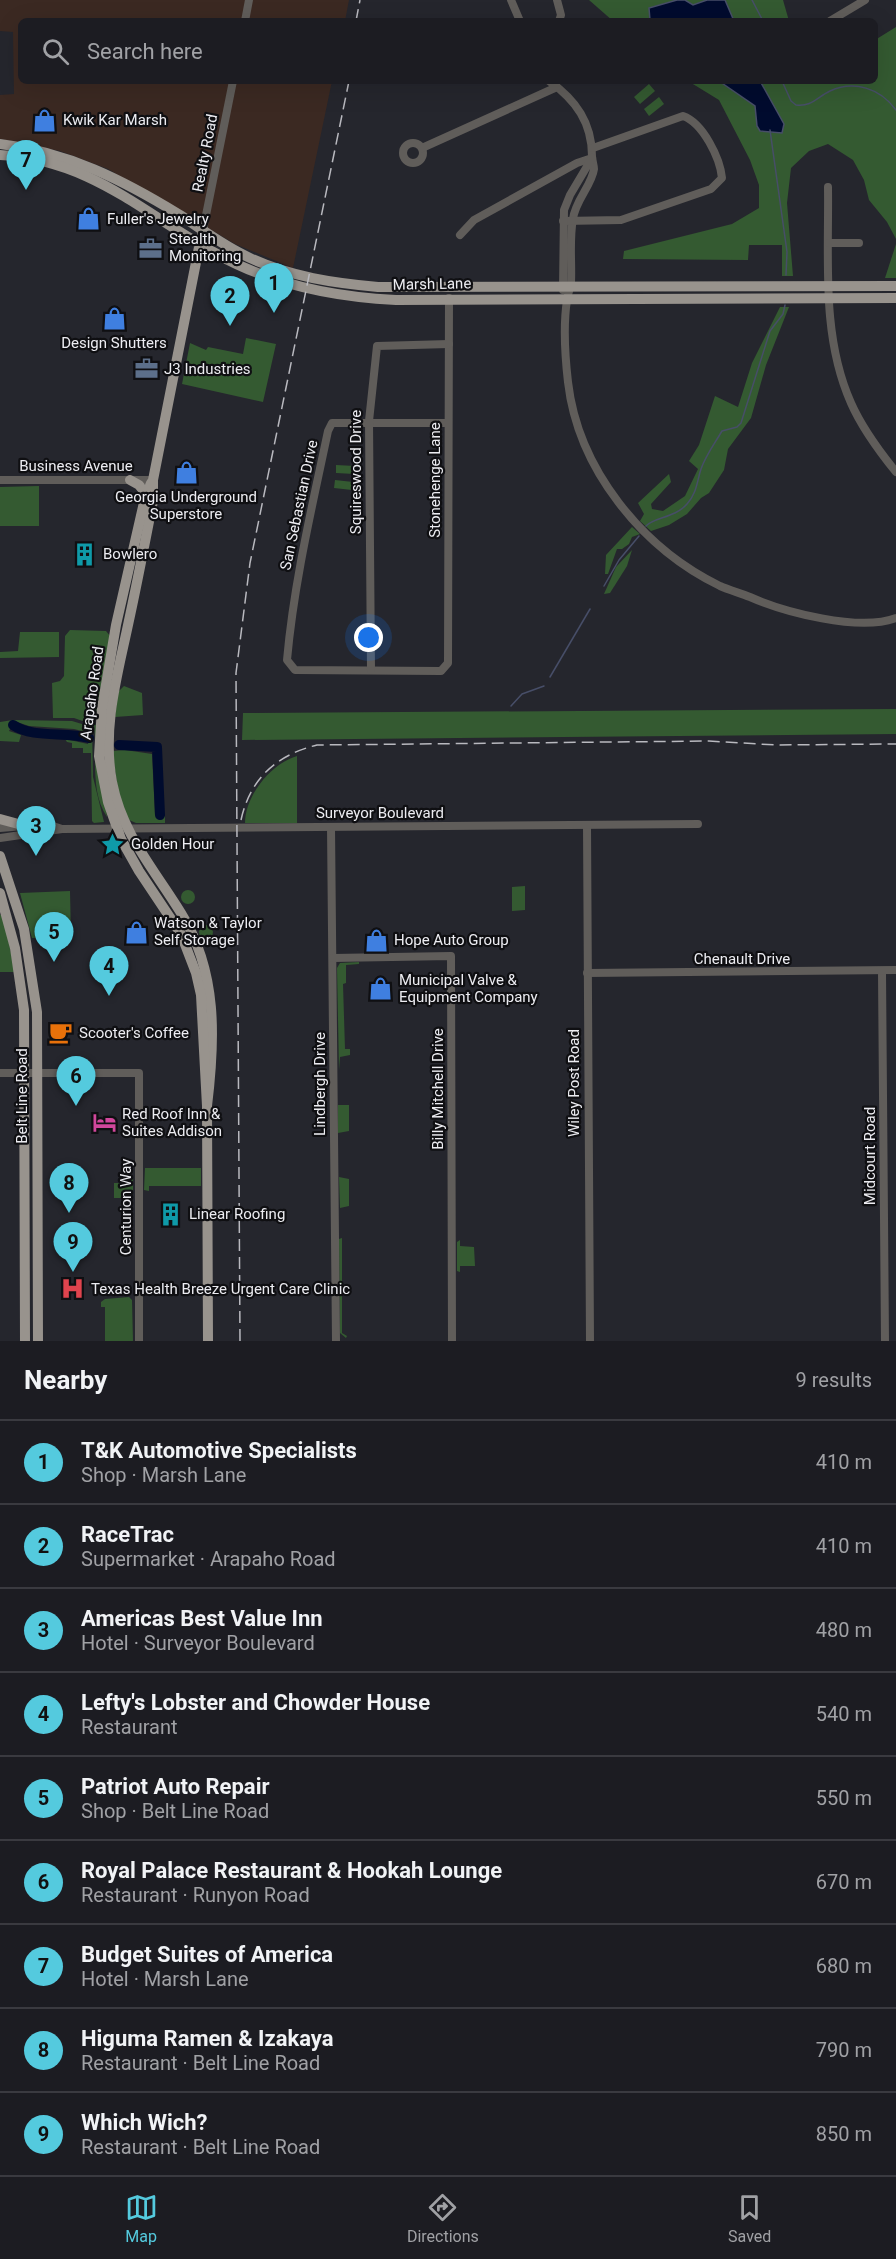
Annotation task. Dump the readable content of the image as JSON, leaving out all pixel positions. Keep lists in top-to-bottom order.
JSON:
{
  "streets": {
    "main road": ["Marsh Lane", "Arapaho Road", "Belt Line Road"],
    "street": [
      "Realty Road",
      "Business Avenue",
      "Squireswood Drive",
      "Stonehenge Lane",
      "San Sebastian Drive",
      "Surveyor Boulevard",
      "Chenault Drive",
      "Wiley Post Road",
      "Lindbergh Drive",
      "Billy Mitchell Drive",
      "Midcourt Road",
      "Centurion Way"
    ]
  },
  "crossings": [
    ["Realty Road", "Marsh Lane"],
    ["Realty Road", "Arapaho Road"],
    ["Marsh Lane", "Stonehenge Lane"],
    ["Marsh Lane", "Arapaho Road"],
    ["Business Avenue", "Arapaho Road"],
    ["Squireswood Drive", "Stonehenge Lane"],
    ["Squireswood Drive", "San Sebastian Drive"],
    ["Stonehenge Lane", "San Sebastian Drive"],
    ["Arapaho Road", "Surveyor Boulevard"],
    ["Surveyor Boulevard", "Wiley Post Road"],
    ["Surveyor Boulevard", "Lindbergh Drive"],
    ["Chenault Drive", "Wiley Post Road"],
    ["Chenault Drive", "Midcourt Road"],
    ["Lindbergh Drive", "Billy Mitchell Drive"],
    ["Belt Line Road", "Centurion Way"]
  ],
  "places": {
    "shop": [
      "Kwik Kar Marsh",
      "Fuller's Jewelry",
      "Design Shutters",
      "Georgia Underground Superstore",
      "Watson & Taylor Self Storage",
      "Hope Auto Group",
      "Municipal Valve & Equipment Company"
    ],
    "office": ["Stealth Monitoring", "J3 Industries"],
    "building": ["Bowlero", "Linear Roofing"],
    "place": ["Golden Hour"],
    "cafe": ["Scooter's Coffee"],
    "hotel": ["Red Roof Inn & Suites Addison"],
    "hospital": ["Texas Health Breeze Urgent Care Clinic"]
  },
  "page": {
    "search": "Search here",
    "pins": [
      "7",
      "1",
      "2",
      "3",
      "5",
      "4",
      "6",
      "8",
      "9"
    ],
    "heading": ["Nearby", "9 results"],
    "list": [
      {
        "mark": "1",
        "name": "T&K Automotive Specialists",
        "note": "Shop · Marsh Lane",
        "value": "410 m"
      },
      {
        "mark": "2",
        "name": "RaceTrac",
        "note": "Supermarket · Arapaho Road",
        "value": "410 m"
      },
      {
        "mark": "3",
        "name": "Americas Best Value Inn",
        "note": "Hotel · Surveyor Boulevard",
        "value": "480 m"
      },
      {
        "mark": "4",
        "name": "Lefty's Lobster and Chowder House",
        "note": "Restaurant",
        "value": "540 m"
      },
      {
        "mark": "5",
        "name": "Patriot Auto Repair",
        "note": "Shop · Belt Line Road",
        "value": "550 m"
      },
      {
        "mark": "6",
        "name": "Royal Palace Restaurant & Hookah Lounge",
        "note": "Restaurant · Runyon Road",
        "value": "670 m"
      },
      {
        "mark": "7",
        "name": "Budget Suites of America",
        "note": "Hotel · Marsh Lane",
        "value": "680 m"
      },
      {
        "mark": "8",
        "name": "Higuma Ramen & Izakaya",
        "note": "Restaurant · Belt Line Road",
        "value": "790 m"
      },
      {
        "mark": "9",
        "name": "Which Wich?",
        "note": "Restaurant · Belt Line Road",
        "value": "850 m"
      }
    ],
    "nav": ["Map", "Directions", "Saved"]
  }
}
